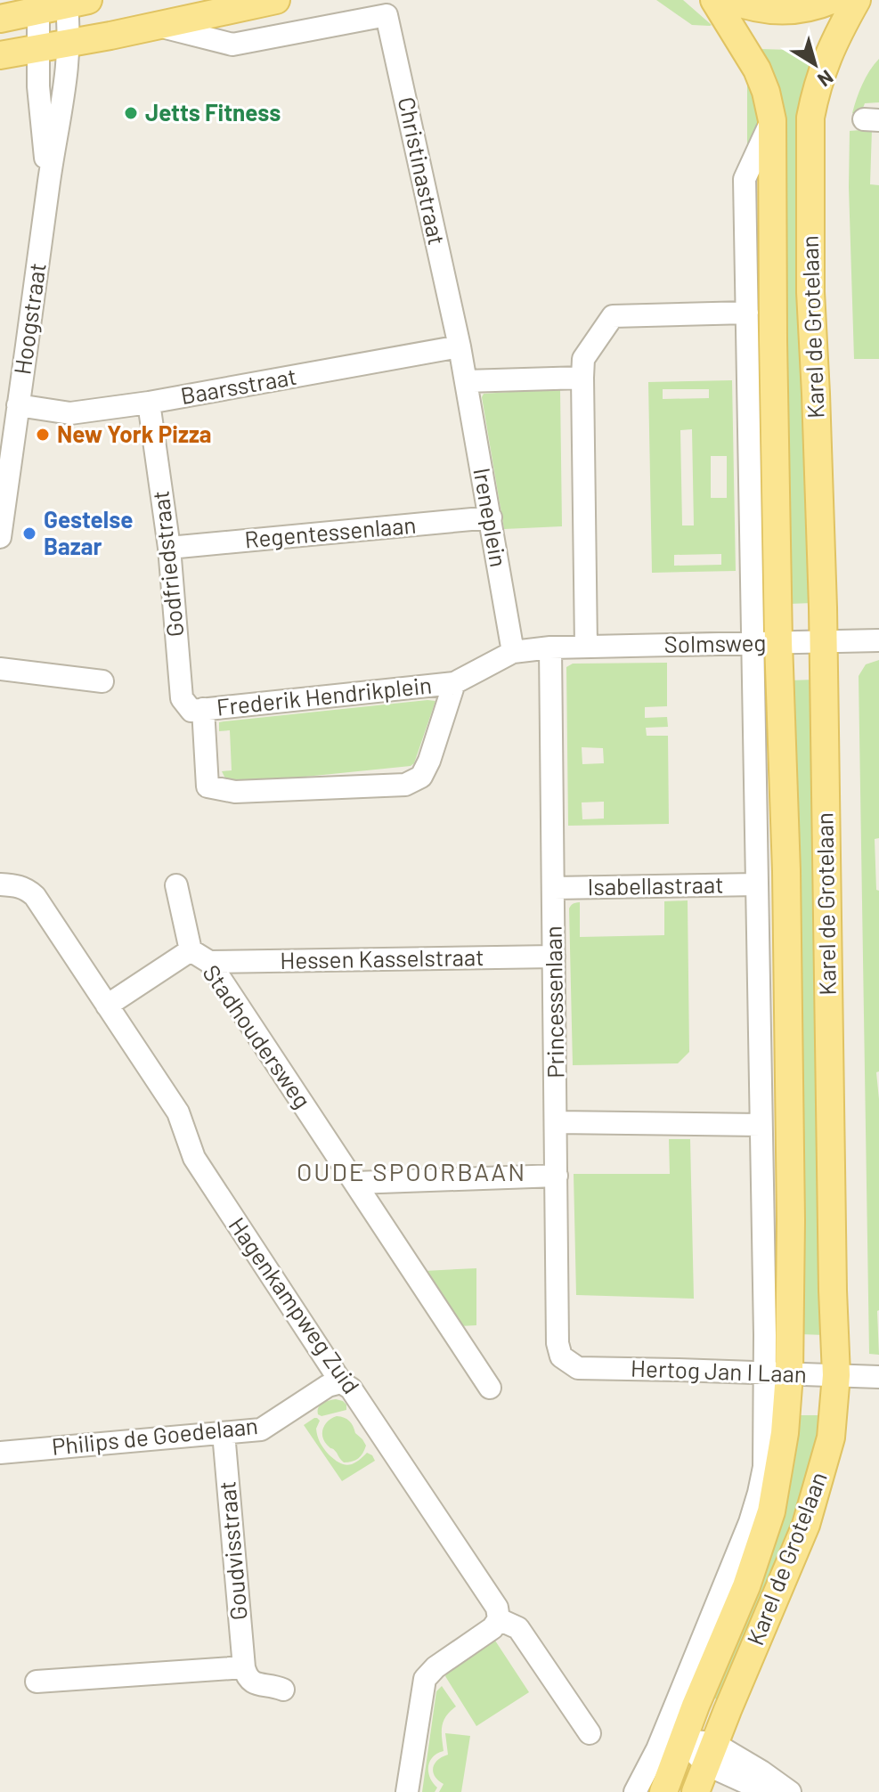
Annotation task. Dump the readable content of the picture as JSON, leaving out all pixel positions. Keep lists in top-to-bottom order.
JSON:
{
  "streets": {
    "main road": ["Karel de Grotelaan"],
    "street": [
      "Christinastraat",
      "Hoogstraat",
      "Baarsstraat",
      "Ireneplein",
      "Regentessenlaan",
      "Godfriedstraat",
      "Solmsweg",
      "Frederik Hendrikplein",
      "Isabellastraat",
      "Hessen Kasselstraat",
      "Princessenlaan",
      "Stadhoudersweg",
      "Hagenkampweg Zuid",
      "Hertog Jan I Laan",
      "Philips de Goedelaan",
      "Goudvisstraat"
    ]
  },
  "crossings": [
    ["Christinastraat", "Baarsstraat"],
    ["Christinastraat", "Ireneplein"],
    ["Hoogstraat", "Baarsstraat"],
    ["Karel de Grotelaan", "Solmsweg"],
    ["Karel de Grotelaan", "Isabellastraat"],
    ["Karel de Grotelaan", "Hertog Jan I Laan"],
    ["Baarsstraat", "Ireneplein"],
    ["Baarsstraat", "Godfriedstraat"],
    ["Ireneplein", "Regentessenlaan"],
    ["Ireneplein", "Frederik Hendrikplein"],
    ["Regentessenlaan", "Godfriedstraat"],
    ["Godfriedstraat", "Frederik Hendrikplein"],
    ["Solmsweg", "Princessenlaan"],
    ["Isabellastraat", "Princessenlaan"],
    ["Hessen Kasselstraat", "Princessenlaan"],
    ["Hessen Kasselstraat", "Stadhoudersweg"],
    ["Princessenlaan", "Hertog Jan I Laan"],
    ["Hagenkampweg Zuid", "Philips de Goedelaan"],
    ["Philips de Goedelaan", "Goudvisstraat"]
  ],
  "districts": ["OUDE SPOORBAAN"],
  "places": ["Jetts Fitness", "New York Pizza", "Gestelse Bazar"],
  "north": "bottom right"
}
